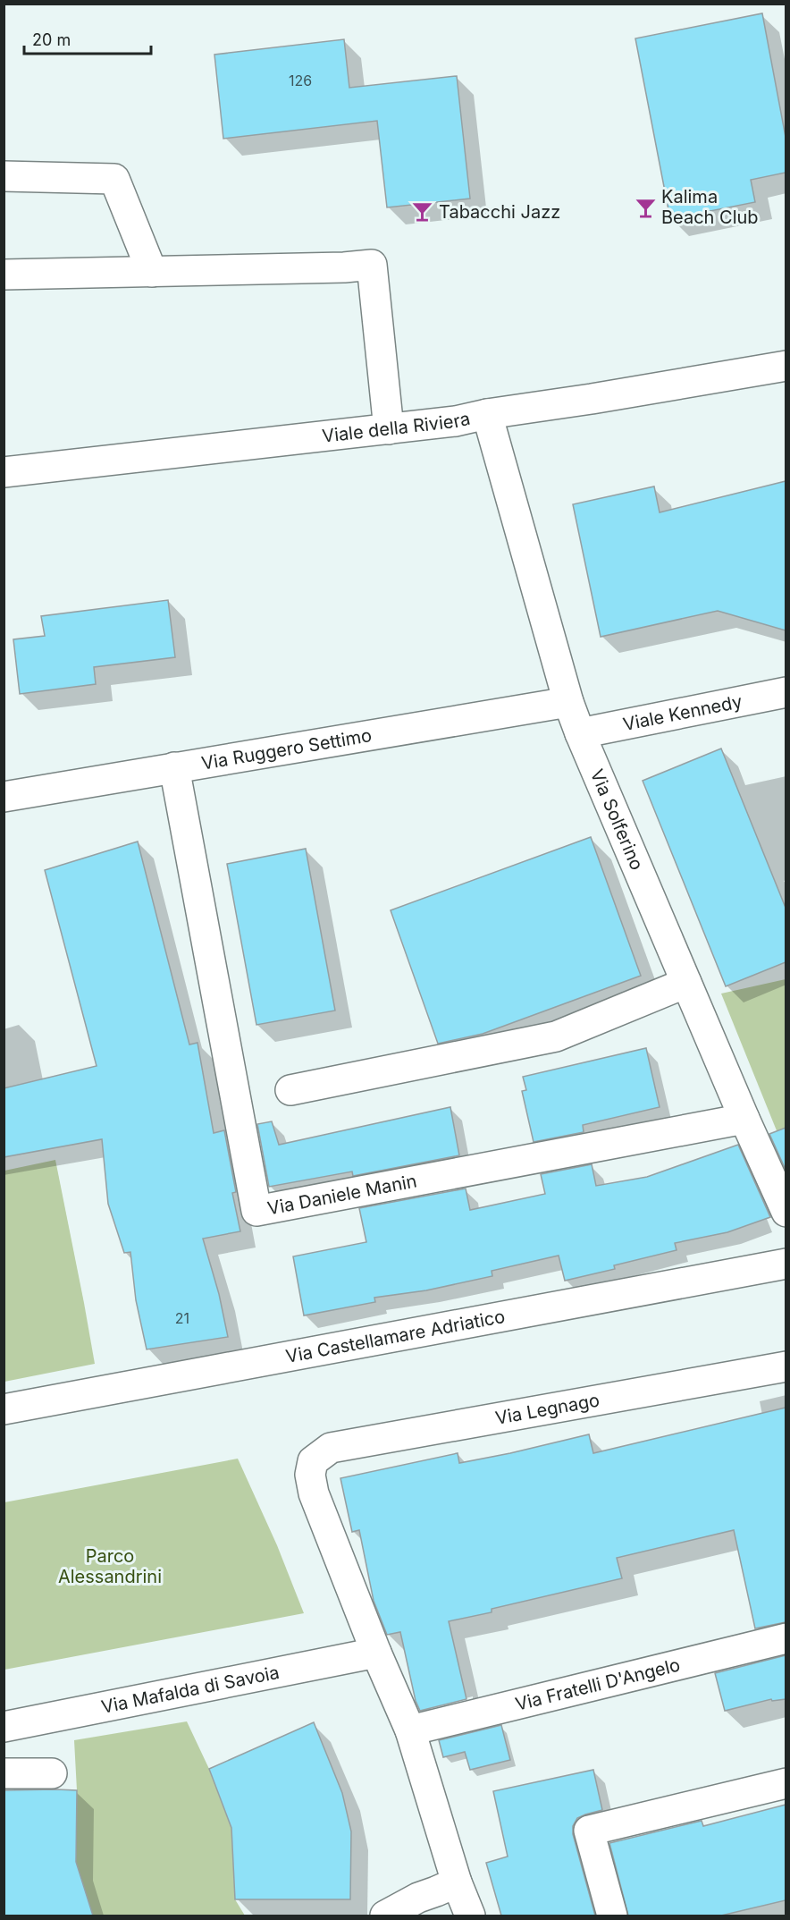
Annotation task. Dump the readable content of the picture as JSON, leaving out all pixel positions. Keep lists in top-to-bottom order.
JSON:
{
  "streets": {
    "street": [
      "Viale della Riviera",
      "Viale Kennedy",
      "Via Ruggero Settimo",
      "Via Solferino",
      "Via Daniele Manin",
      "Via Castellamare Adriatico",
      "Via Legnago",
      "Via Fratelli D'Angelo",
      "Via Mafalda di Savoia"
    ]
  },
  "crossings": [
    ["Viale della Riviera", "Via Solferino"],
    ["Viale Kennedy", "Via Solferino"],
    ["Via Ruggero Settimo", "Via Solferino"],
    ["Via Ruggero Settimo", "Via Daniele Manin"],
    ["Via Solferino", "Via Daniele Manin"],
    ["Via Legnago", "Via Mafalda di Savoia"]
  ],
  "parks": ["Parco Alessandrini"],
  "places": {
    "bar": ["Kalima Beach Club", "Tabacchi Jazz"]
  },
  "house_numbers": ["126", "21"],
  "scale_bar": "20 m"
}
